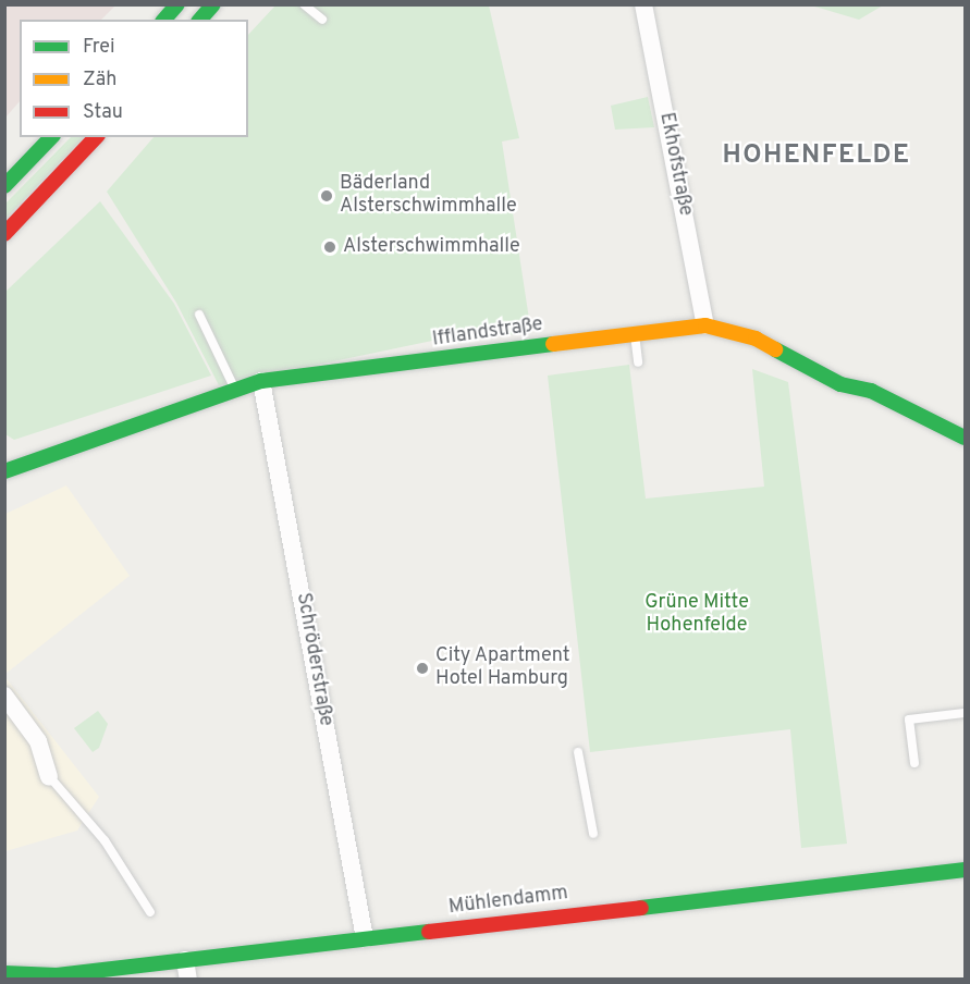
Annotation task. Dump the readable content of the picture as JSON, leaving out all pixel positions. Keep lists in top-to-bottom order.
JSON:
{
  "streets": {
    "main road": ["Ifflandstraße", "Mühlendamm"],
    "street": ["Ekhofstraße", "Schröderstraße"]
  },
  "crossings": [
    ["Ekhofstraße", "Ifflandstraße"],
    ["Ifflandstraße", "Schröderstraße"],
    ["Schröderstraße", "Mühlendamm"]
  ],
  "districts": ["HOHENFELDE"],
  "parks": ["Grüne Mitte Hohenfelde"],
  "places": ["Bäderland Alsterschwimmhalle", "Alsterschwimmhalle", "City Apartment Hotel Hamburg"],
  "legend": ["Frei", "Zäh", "Stau"]
}
